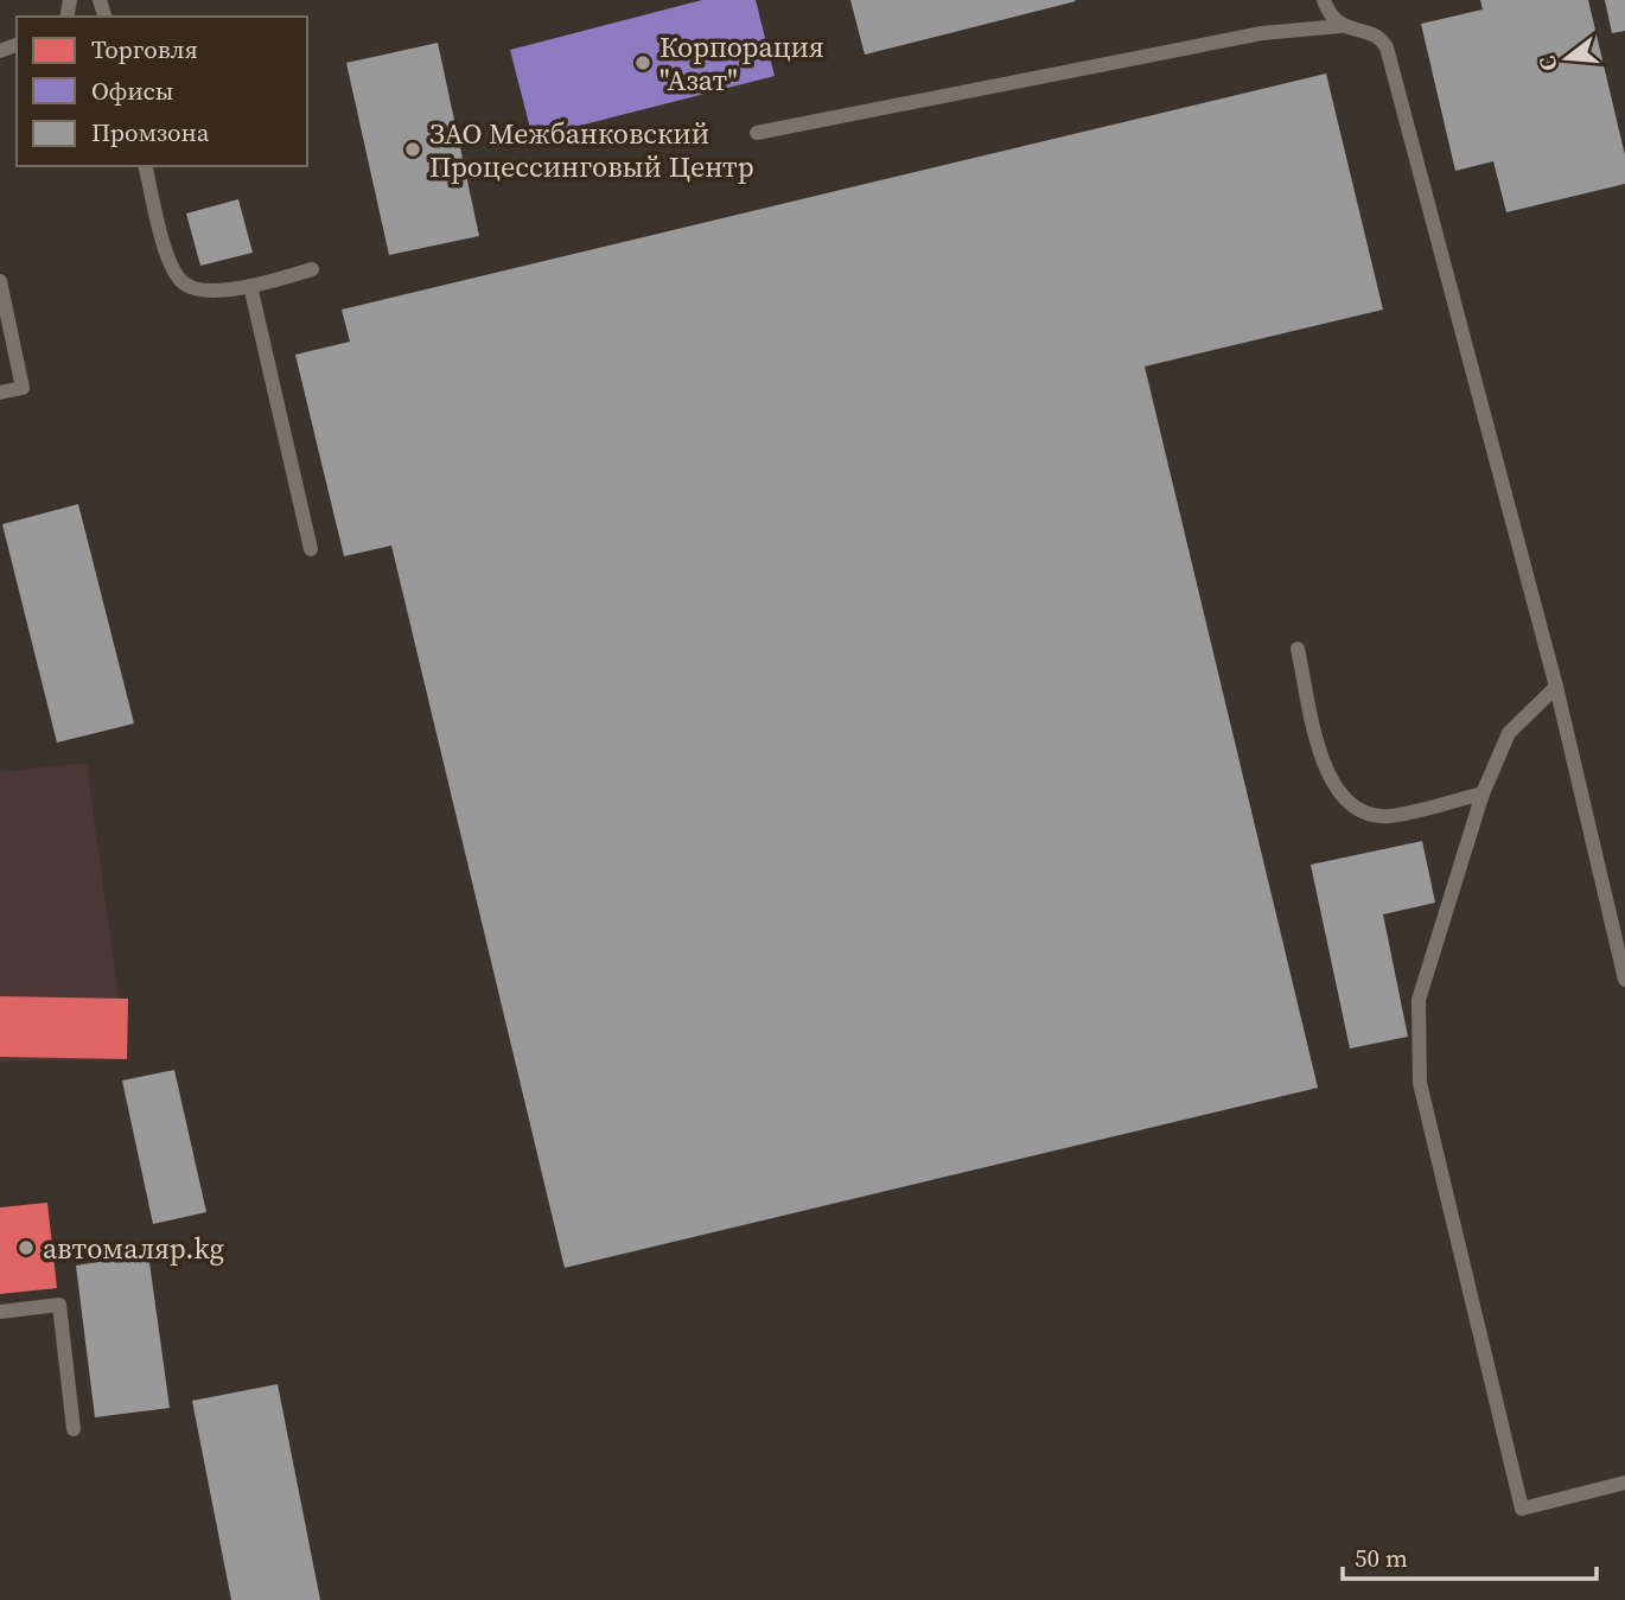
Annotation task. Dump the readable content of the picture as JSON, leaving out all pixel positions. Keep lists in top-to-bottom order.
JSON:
{
  "places": ["Корпорация \"Азат\"", "ЗАО Межбанковский Процессинговый Центр", "автомаляр.kg"],
  "legend": ["Торговля", "Офисы", "Промзона"],
  "scale_bar": "50 m",
  "north": "left"
}
